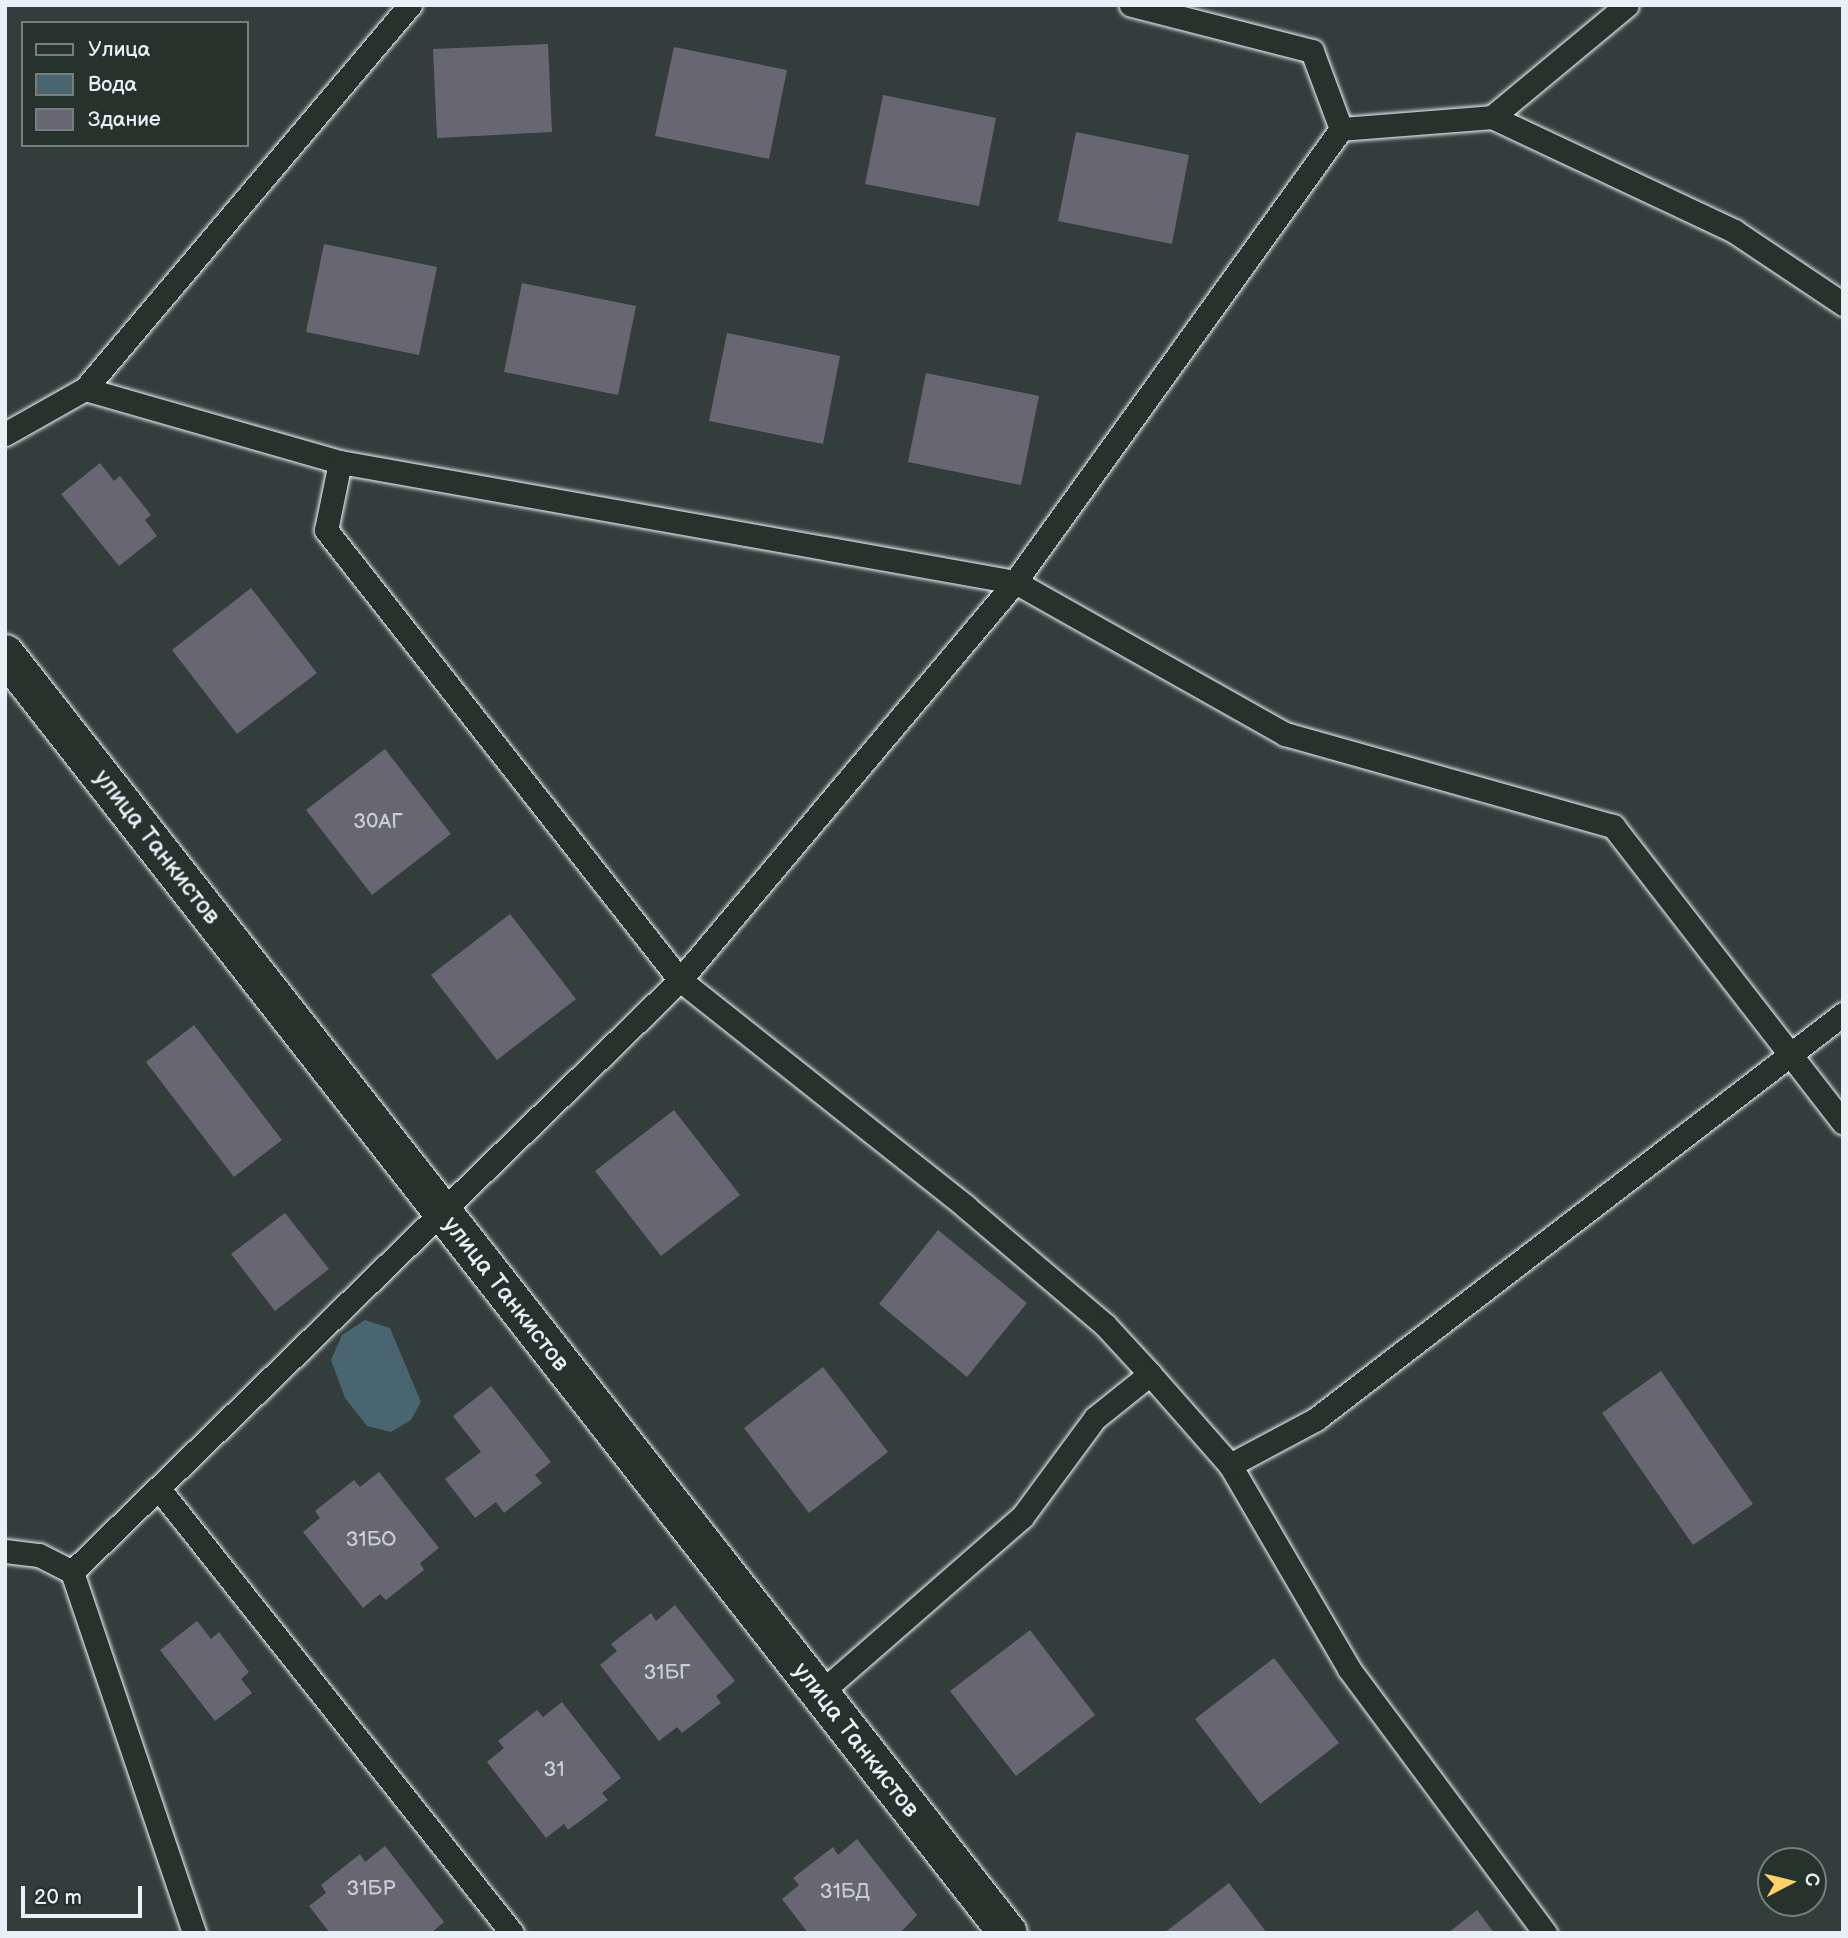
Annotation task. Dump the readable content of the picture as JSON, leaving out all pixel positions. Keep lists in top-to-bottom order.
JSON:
{
  "streets": {
    "street": ["улица Танкистов"]
  },
  "house_numbers": [
    "30АГ",
    "31БО",
    "31БГ",
    "31",
    "31БР",
    "31БД"
  ],
  "legend": ["Улица", "Вода", "Здание"],
  "scale_bar": "20 m",
  "north": "right"
}
